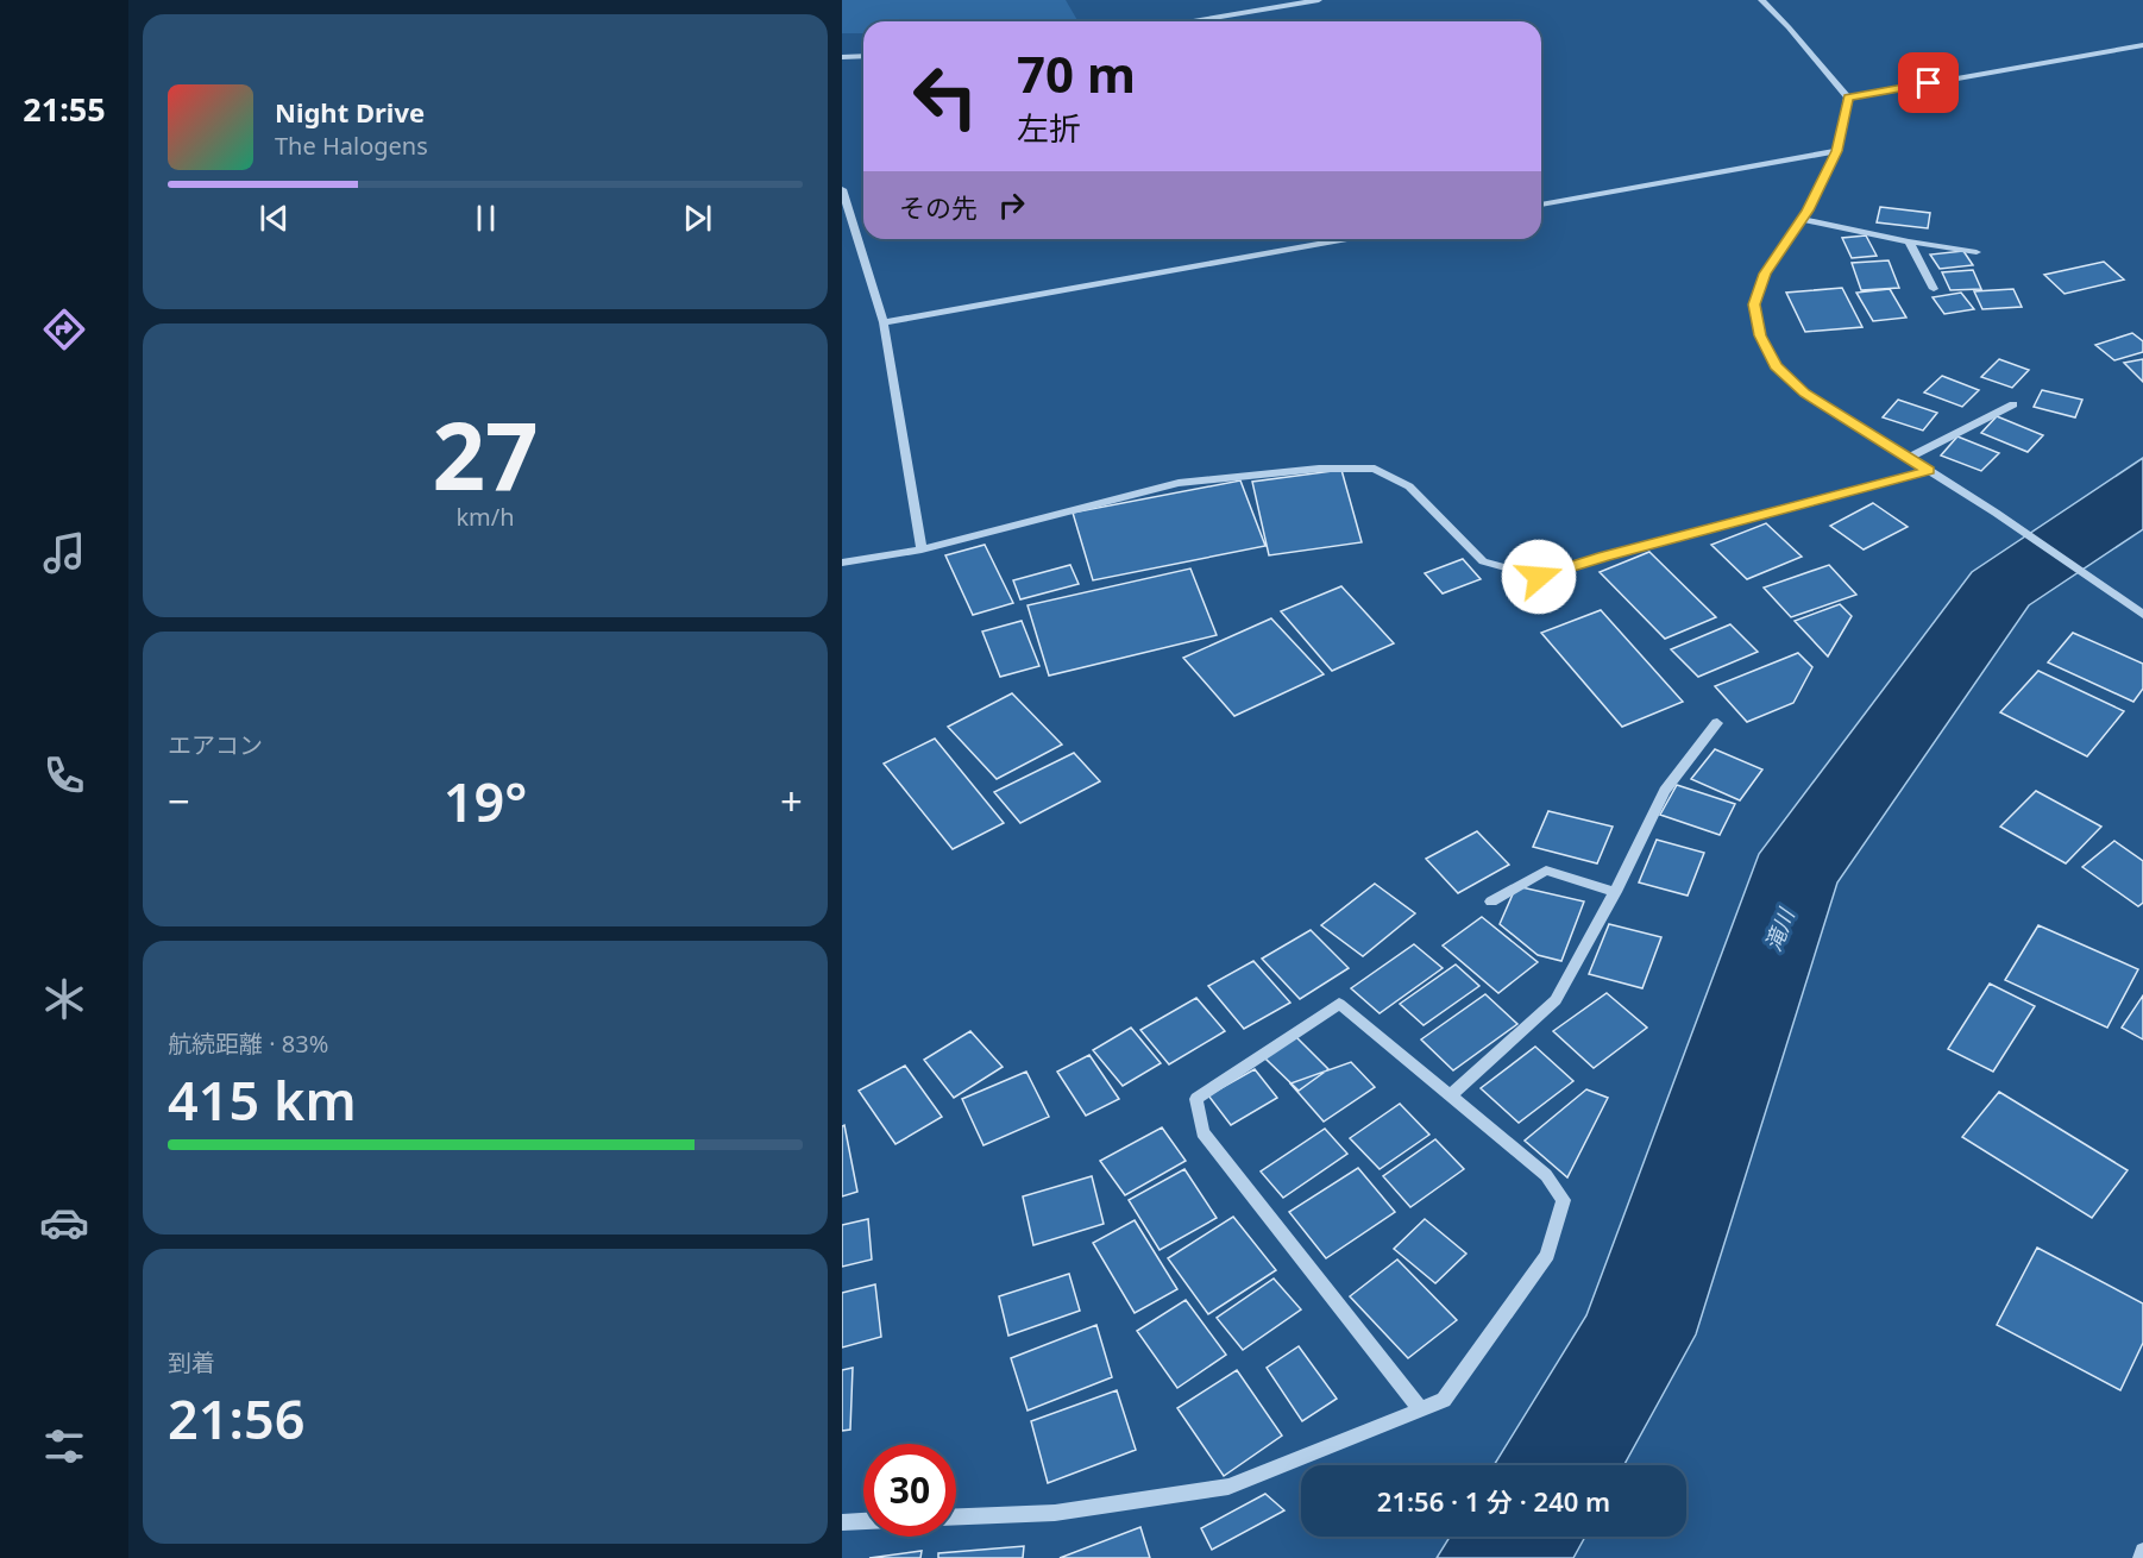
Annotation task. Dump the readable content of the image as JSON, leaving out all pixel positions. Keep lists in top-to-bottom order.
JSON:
{
  "water": ["滝川"],
  "page": {
    "tabs": "21:55",
    "turn": ["70 m", "左折"],
    "song": ["Night Drive", "The Halogens"],
    "then": "その先",
    "tile": [
      ["27", "km/h"],
      "エアコン",
      ["航続距離 · 83%", "415 km"],
      ["到着", "21:56"]
    ],
    "heat": ["−", "19°", "+"],
    "limit": "30",
    "trip": "21:56 · 1 分 · 240 m"
  }
}
